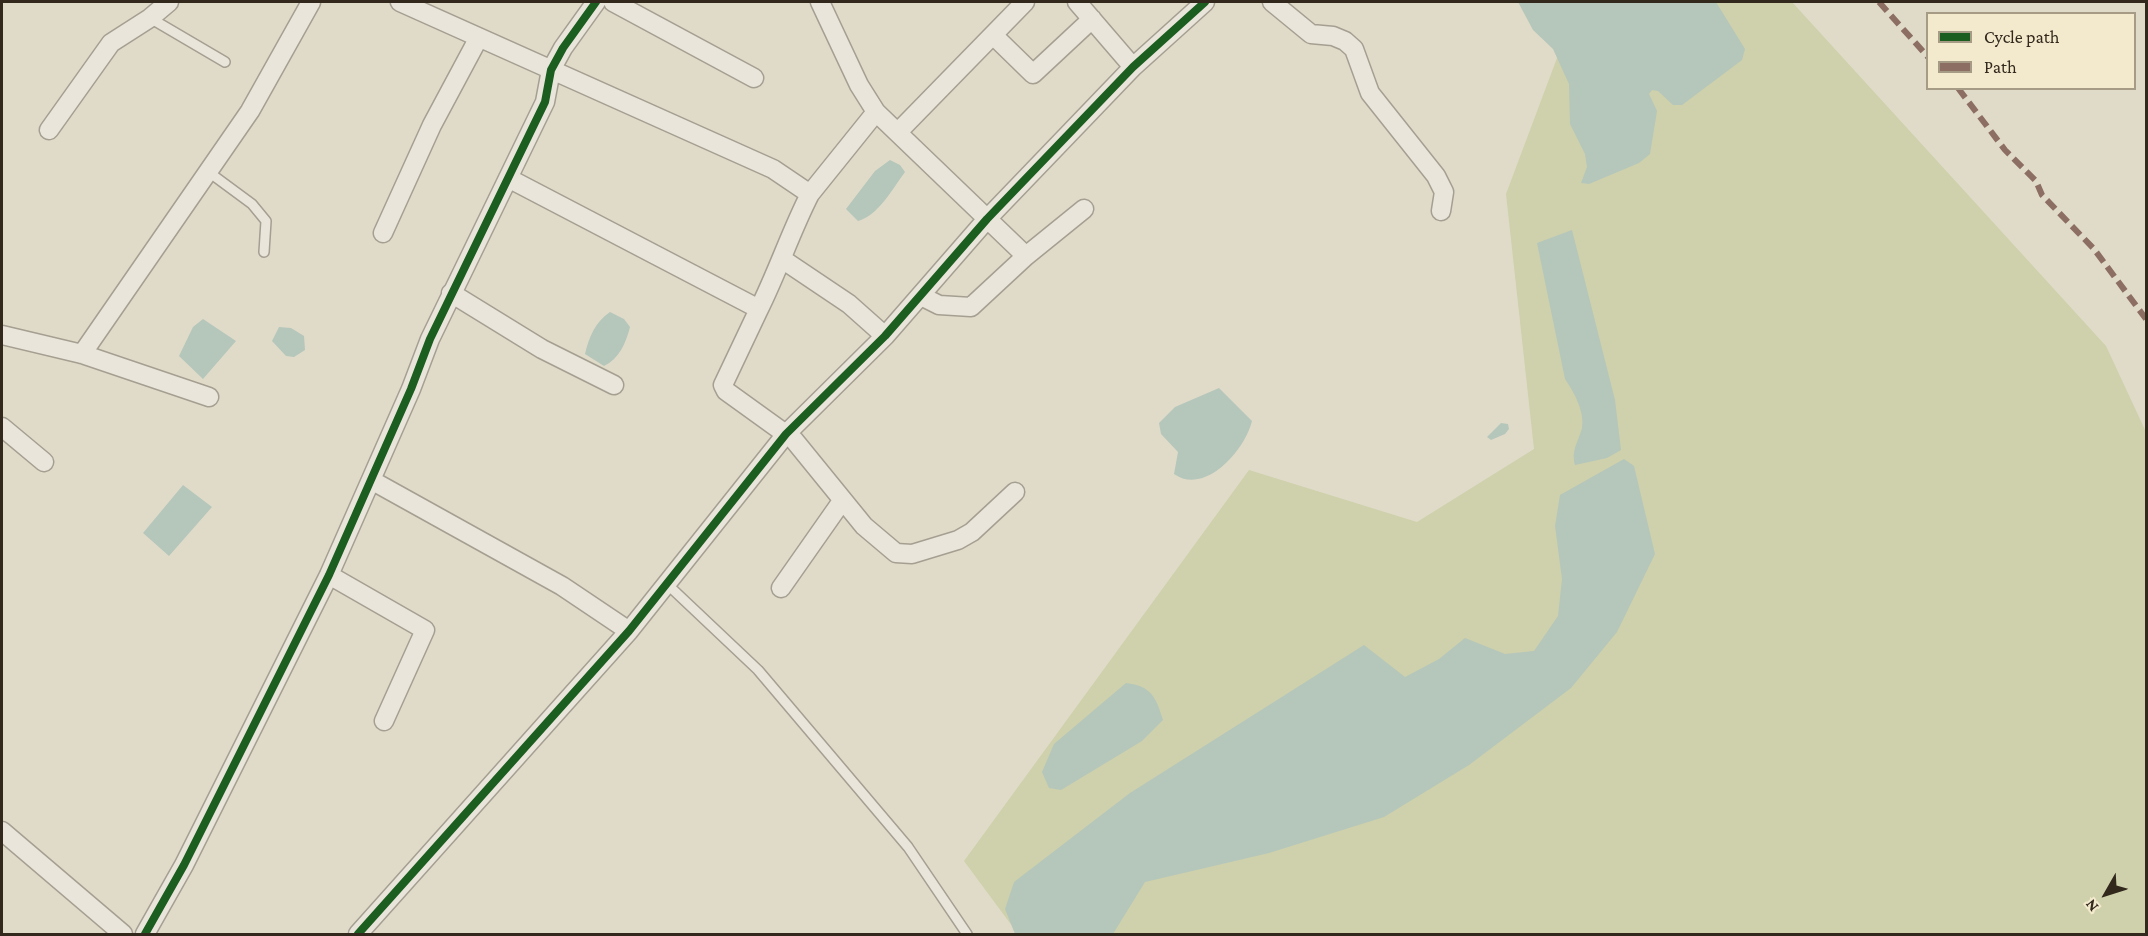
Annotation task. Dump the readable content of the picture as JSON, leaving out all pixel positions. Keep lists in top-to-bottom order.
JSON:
{
  "legend": ["Cycle path", "Path"],
  "north": "bottom left"
}
